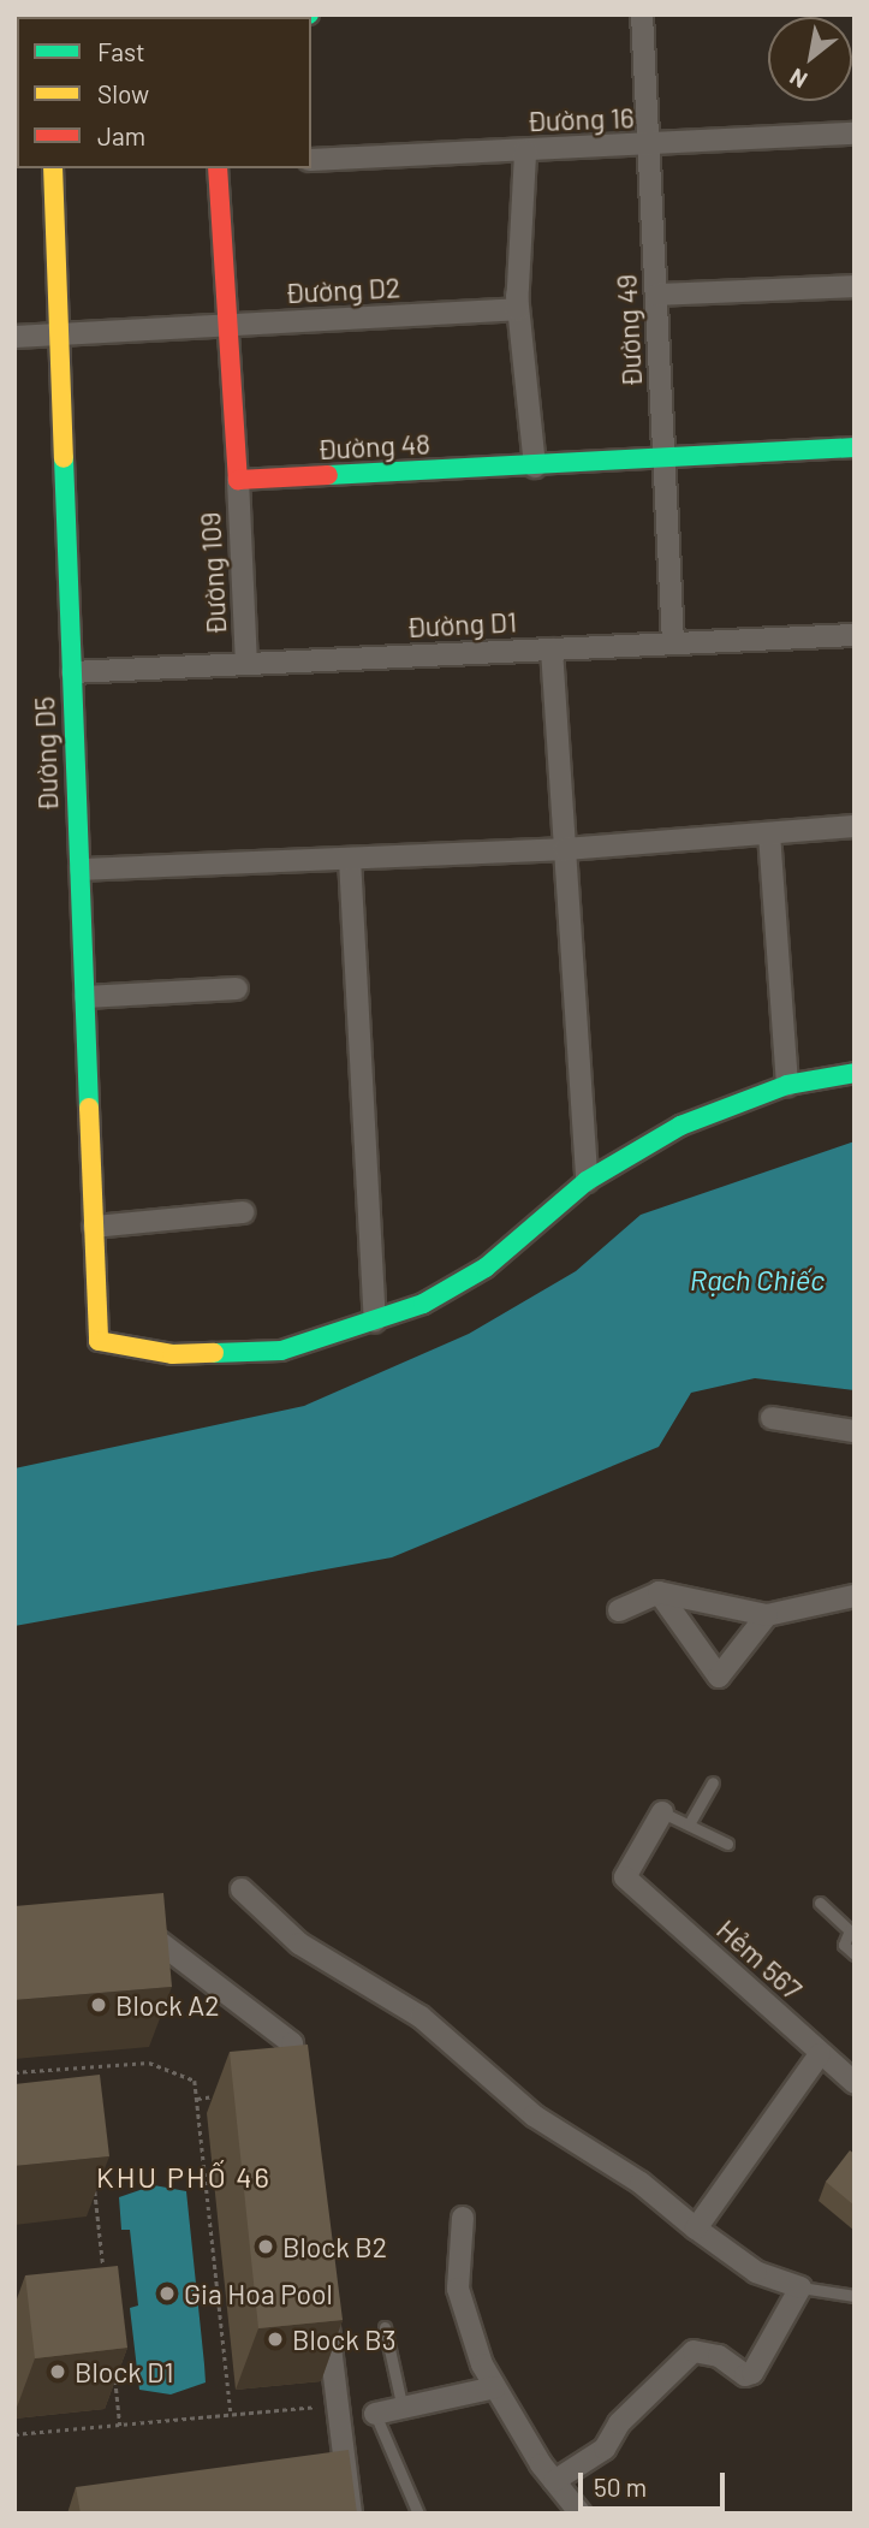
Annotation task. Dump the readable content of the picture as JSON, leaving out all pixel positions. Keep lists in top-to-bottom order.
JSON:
{
  "streets": {
    "street": [
      "Đường 16",
      "Đường D2",
      "Đường 49",
      "Đường 48",
      "Đường 109",
      "Đường D1",
      "Đường D5",
      "Hẻm 567"
    ]
  },
  "crossings": [
    ["Đường 16", "Đường 49"],
    ["Đường D2", "Đường D5"],
    ["Đường 49", "Đường 48"],
    ["Đường 49", "Đường D1"],
    ["Đường 48", "Đường 109"],
    ["Đường 109", "Đường D1"],
    ["Đường D1", "Đường D5"]
  ],
  "districts": ["KHU PHỐ 46"],
  "water": ["Rạch Chiếc"],
  "places": [
    "Block A2",
    "Block B2",
    "Gia Hoa Pool",
    "Block B3",
    "Block D1"
  ],
  "legend": ["Fast", "Slow", "Jam"],
  "scale_bar": "50 m",
  "north": "bottom left"
}
